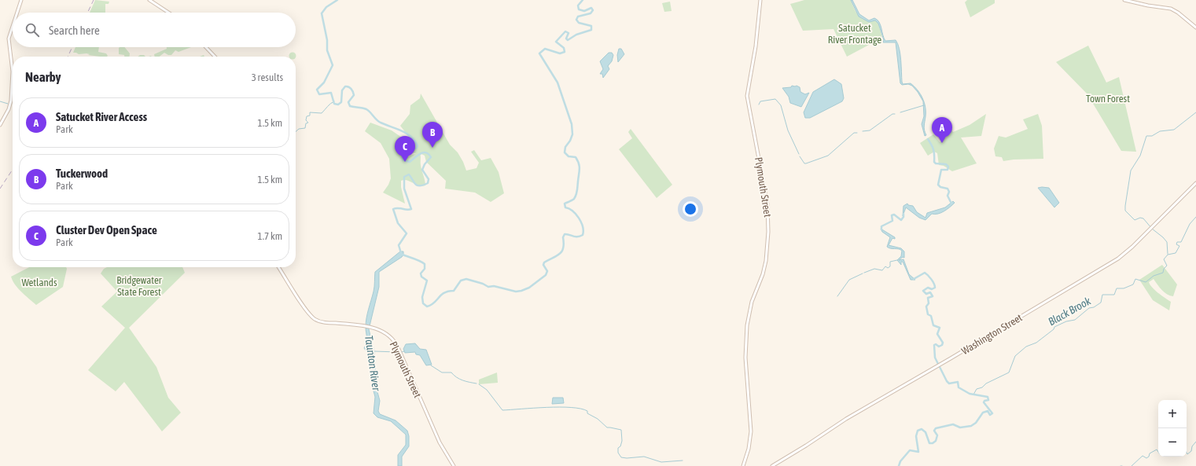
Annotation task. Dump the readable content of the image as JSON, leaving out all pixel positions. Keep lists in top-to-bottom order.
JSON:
{
  "streets": {
    "main road": ["Plymouth Street", "Washington Street"]
  },
  "water": ["Black Brook", "Taunton River"],
  "parks": [
    "Satucket River Frontage",
    "Town Forest",
    "Bridgewater State Forest",
    "Wetlands"
  ],
  "page": {
    "search": "Search here",
    "heading": ["Nearby", "3 results"],
    "list": [
      {
        "mark": "A",
        "name": "Satucket River Access",
        "note": "Park",
        "value": "1.5 km"
      },
      {
        "mark": "B",
        "name": "Tuckerwood",
        "note": "Park",
        "value": "1.5 km"
      },
      {
        "mark": "C",
        "name": "Cluster Dev Open Space",
        "note": "Park",
        "value": "1.7 km"
      }
    ],
    "pins": ["A", "B", "C"],
    "map_buttons": ["+", "−"]
  }
}
